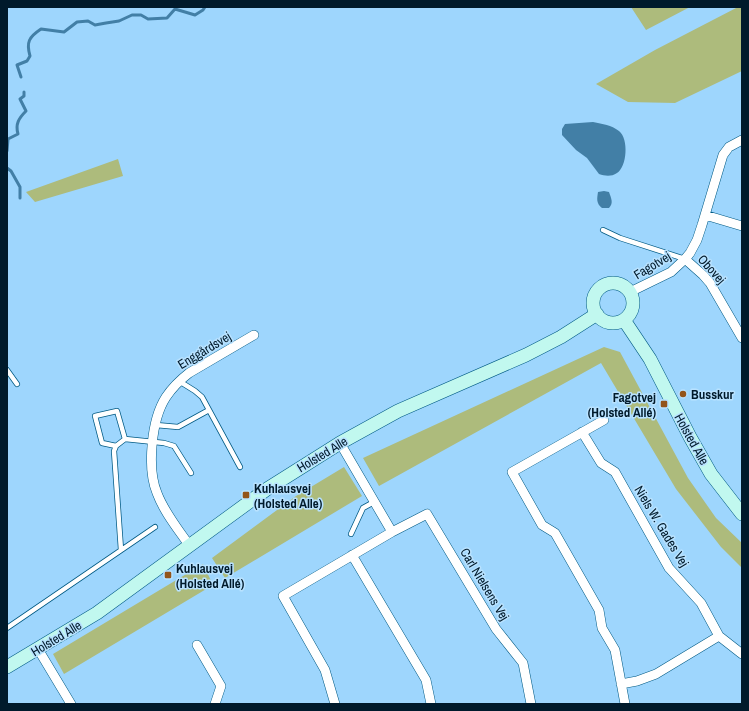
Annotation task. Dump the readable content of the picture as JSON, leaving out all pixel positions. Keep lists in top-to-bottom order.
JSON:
{
  "streets": {
    "street": [
      "Fagotvej",
      "Obovej",
      "Enggårdsvej",
      "Holsted Alle",
      "Niels W. Gades Vej",
      "Carl Nielsens Vej"
    ]
  },
  "crossings": [
    ["Fagotvej", "Obovej"],
    ["Fagotvej", "Holsted Alle"],
    ["Enggårdsvej", "Holsted Alle"]
  ],
  "places": {
    "other": ["Busskur"],
    "transit": ["Fagotvej (Holsted Allé)", "Kuhlausvej (Holsted Alle)", "Kuhlausvej (Holsted Allé)"]
  }
}
